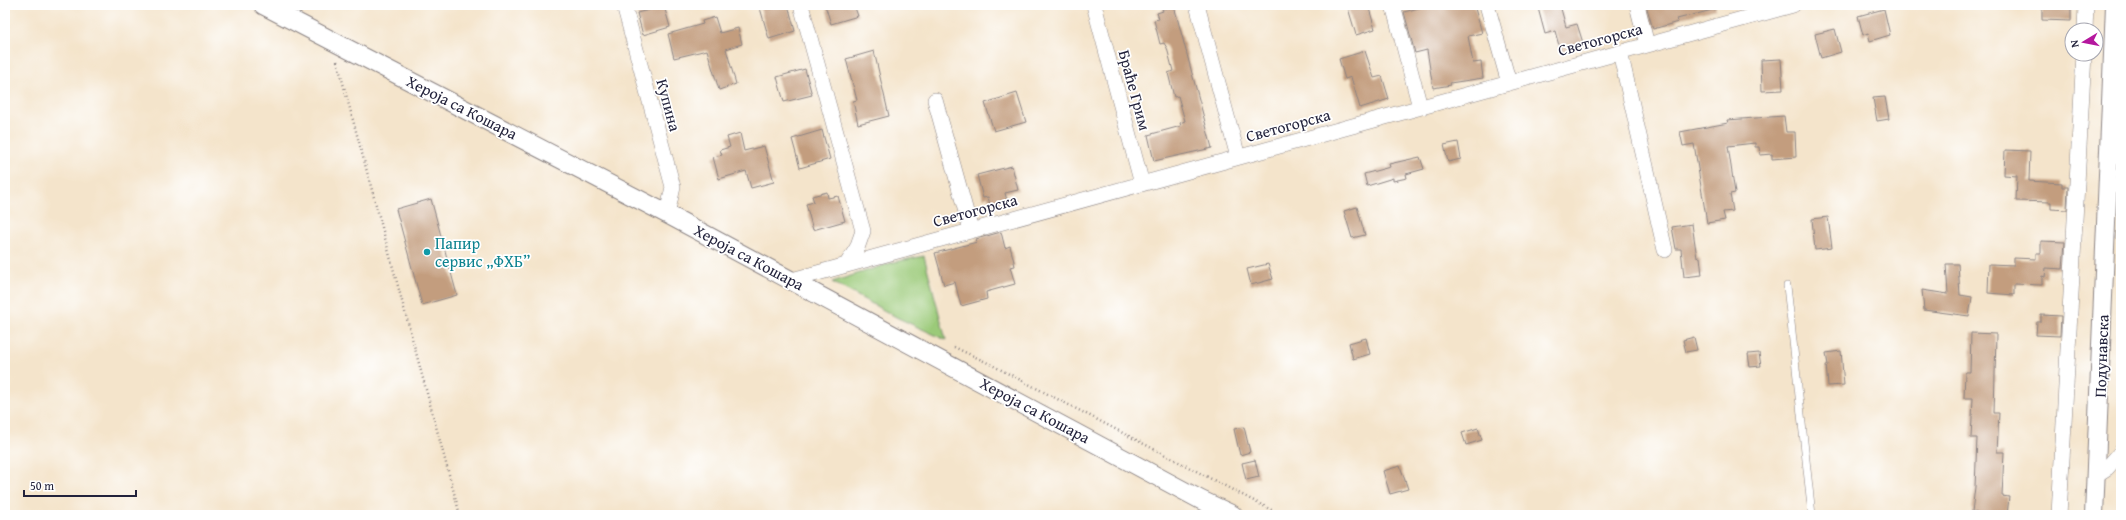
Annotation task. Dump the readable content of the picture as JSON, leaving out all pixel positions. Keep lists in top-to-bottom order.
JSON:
{
  "streets": {
    "street": [
      "Светогорска",
      "Браће Грим",
      "Купина",
      "Хероја са Кошара",
      "Подунавска"
    ]
  },
  "crossings": [
    ["Светогорска", "Браће Грим"],
    ["Светогорска", "Хероја са Кошара"],
    ["Купина", "Хероја са Кошара"]
  ],
  "places": ["Папир сервис „ФХБ”"],
  "scale_bar": "50 m",
  "north": "left"
}
